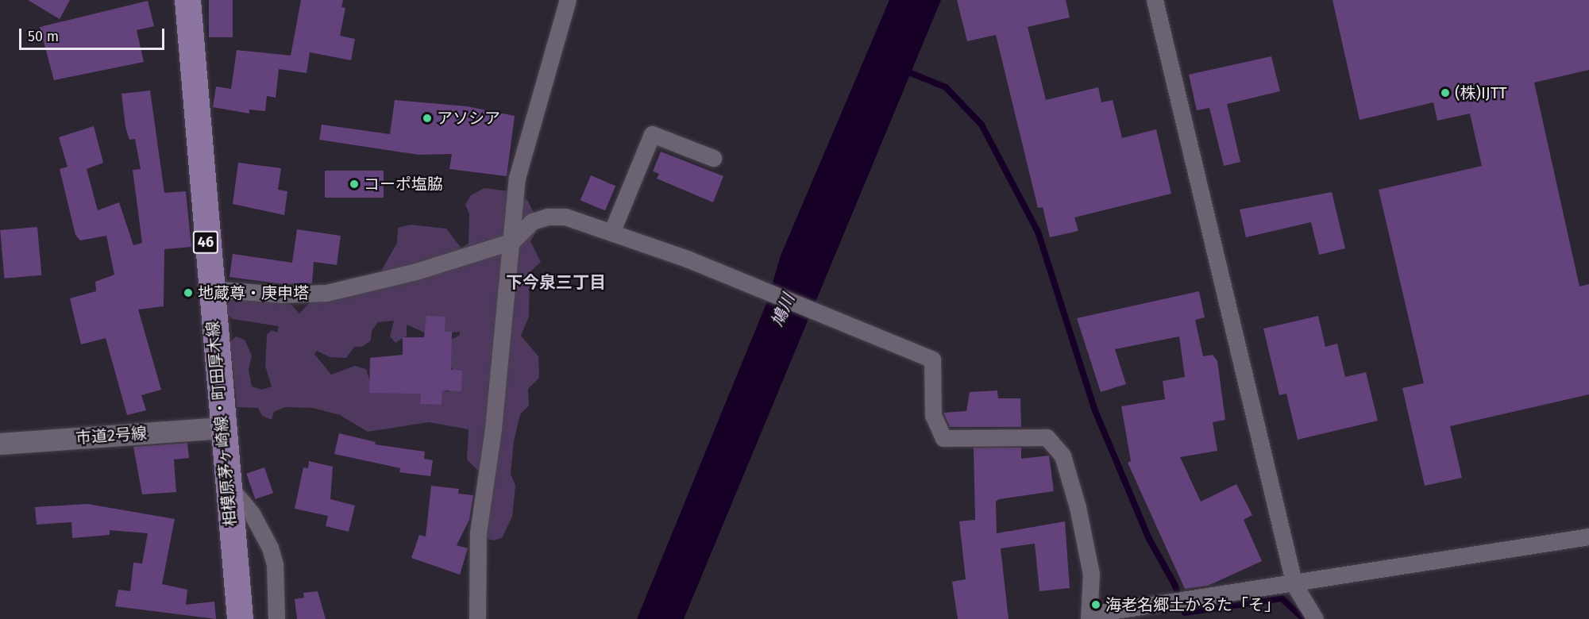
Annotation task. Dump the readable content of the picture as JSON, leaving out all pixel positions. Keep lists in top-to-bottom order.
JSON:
{
  "streets": {
    "main road": ["46", "相模原茅ヶ崎線・町田厚木線"],
    "street": ["市道2号線"]
  },
  "crossings": [
    ["相模原茅ヶ崎線・町田厚木線", "市道2号線"]
  ],
  "districts": ["下今泉三丁目"],
  "water": ["鳩川"],
  "places": [
    "(株)IJTT",
    "アソシア",
    "コーポ塩脇",
    "地蔵尊・庚申塔",
    "海老名郷土かるた「そ」"
  ],
  "scale_bar": "50 m"
}
